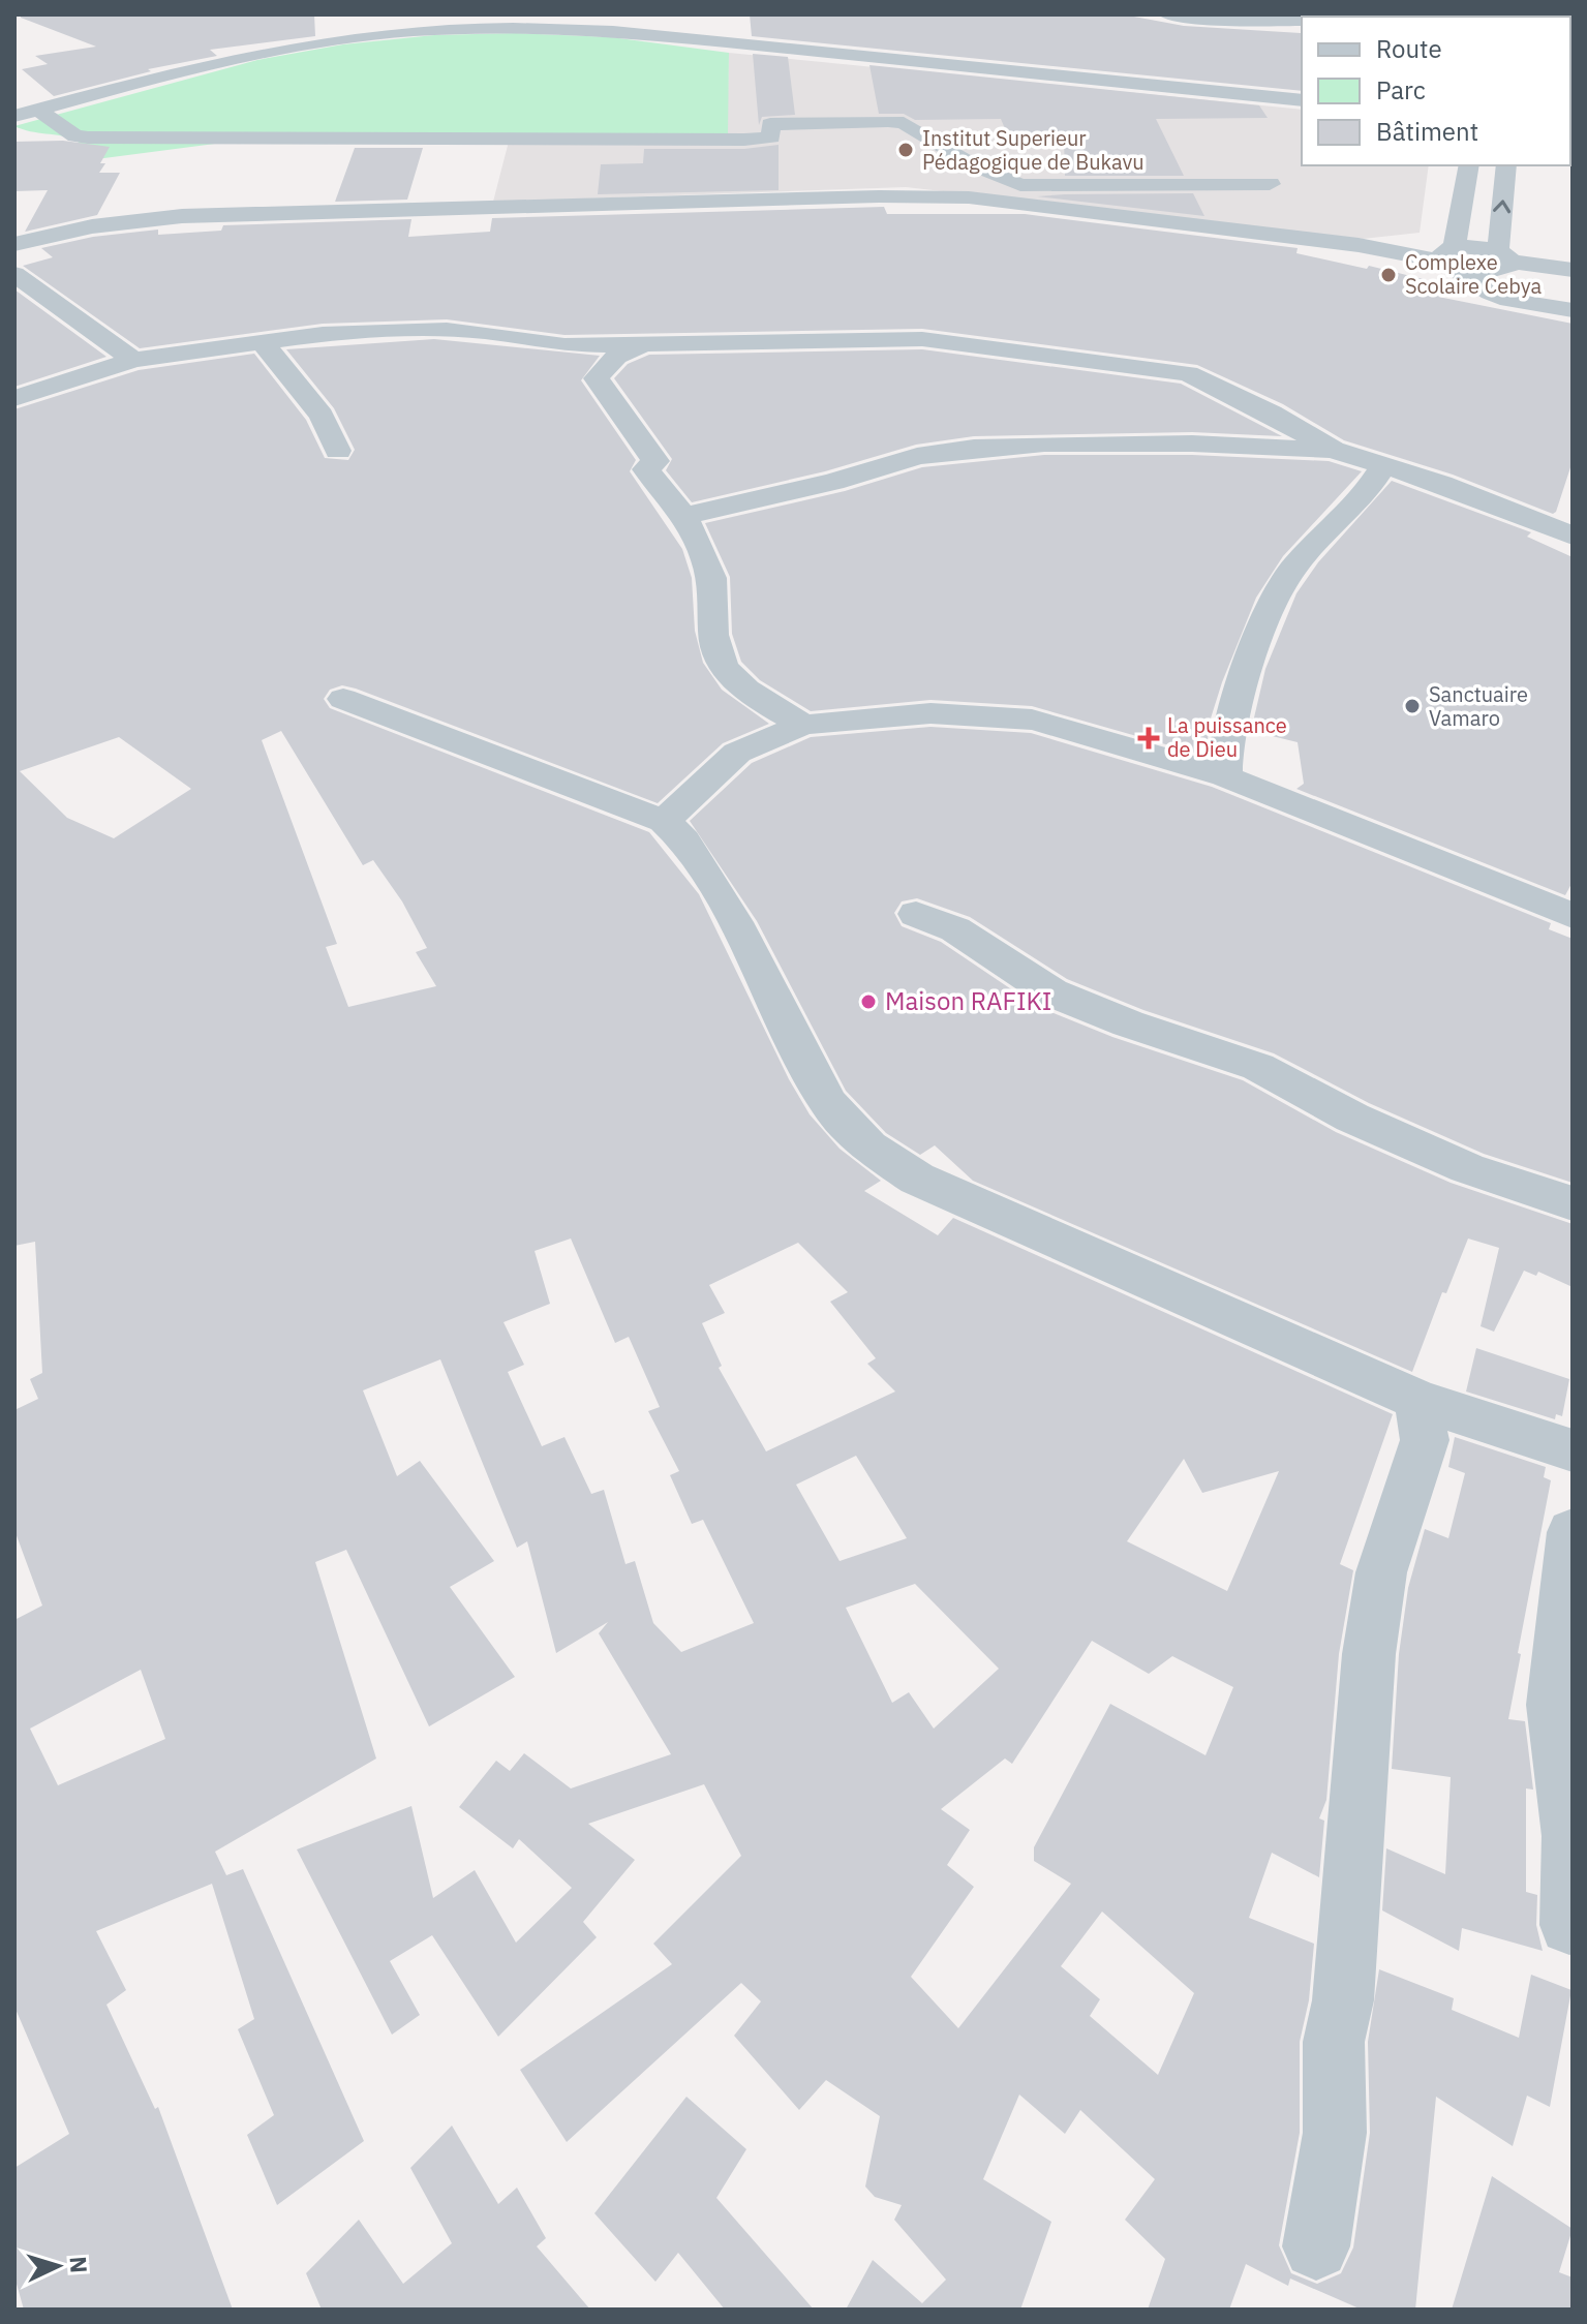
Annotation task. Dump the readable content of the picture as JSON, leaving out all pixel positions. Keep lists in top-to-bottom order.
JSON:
{
  "places": {
    "other": [
      "Institut Superieur Pédagogique de Bukavu",
      "Complexe Scolaire Cebya",
      "Sanctuaire Vamaro",
      "Maison RAFIKI"
    ],
    "health": ["La puissance de Dieu"]
  },
  "legend": ["Route", "Parc", "Bâtiment"],
  "north": "right"
}
